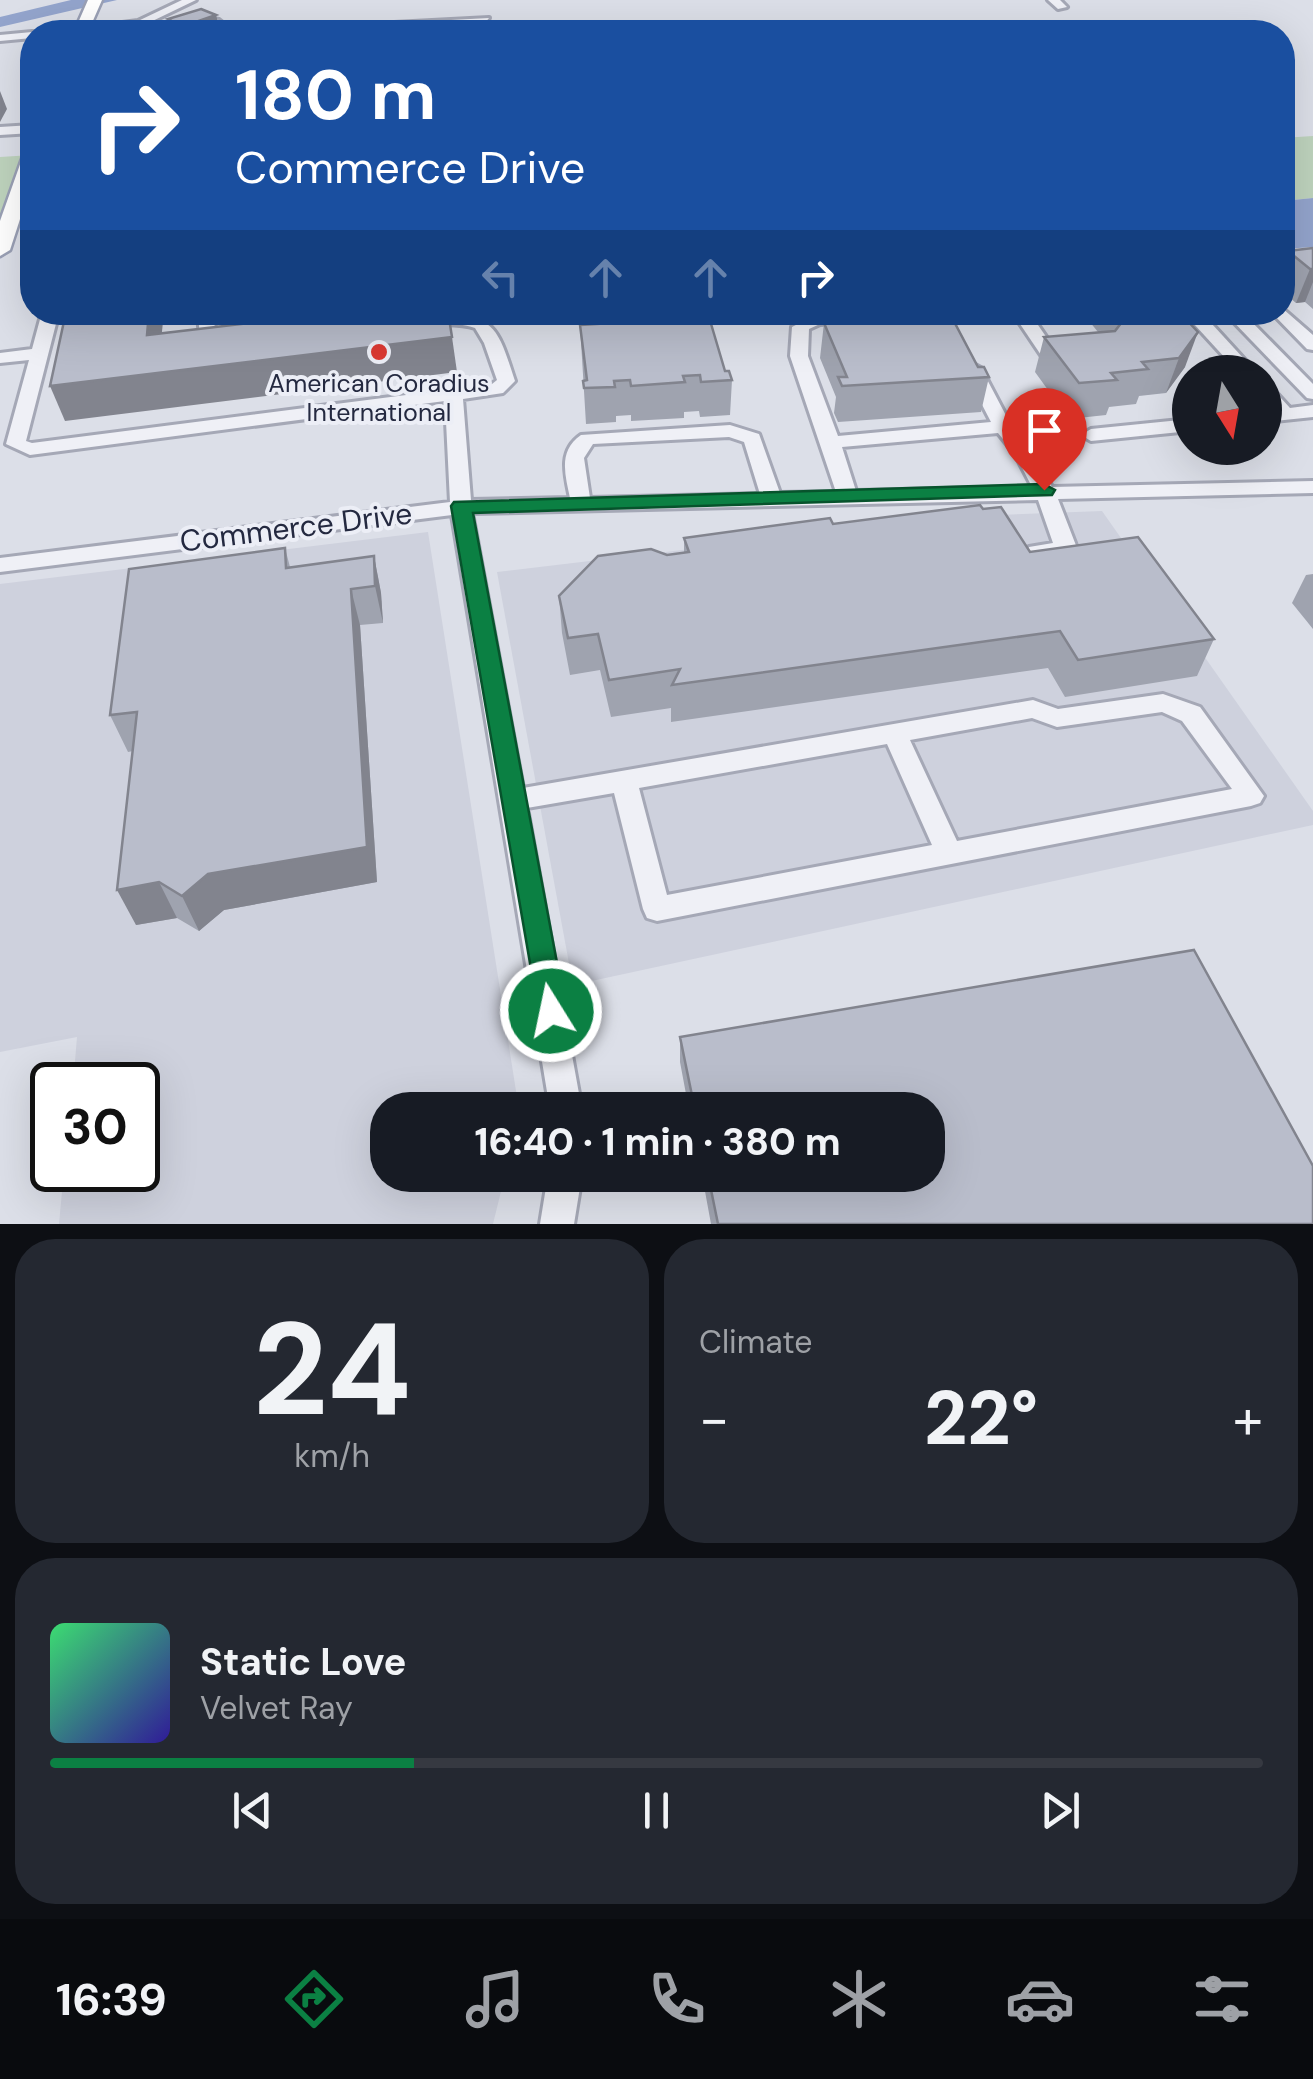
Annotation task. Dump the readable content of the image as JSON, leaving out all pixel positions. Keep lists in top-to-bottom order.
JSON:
{
  "streets": {
    "street": ["Commerce Drive"]
  },
  "places": ["American Coradius International"],
  "north": "bottom",
  "page": {
    "turn": ["180 m", "Commerce Drive"],
    "limit": "30",
    "trip": "16:40 · 1 min · 380 m",
    "tile": [
      ["24", "km/h"],
      "Climate"
    ],
    "heat": ["−", "22°", "+"],
    "song": ["Static Love", "Velvet Ray"],
    "tabs": "16:39"
  }
}
